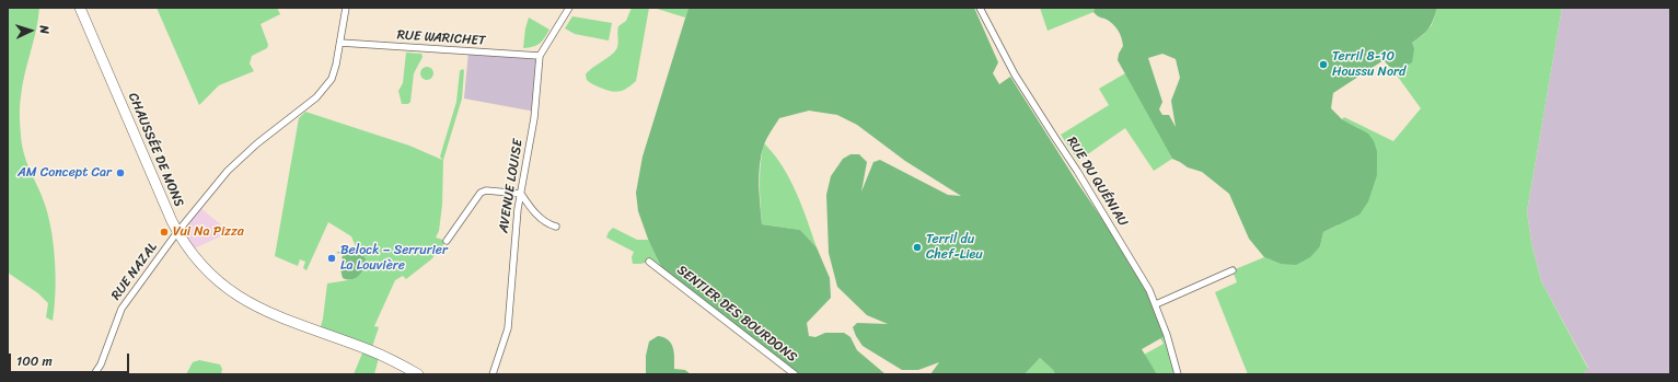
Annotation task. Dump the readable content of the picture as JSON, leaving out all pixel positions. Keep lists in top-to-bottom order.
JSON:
{
  "streets": {
    "main road": ["CHAUSSÉE DE MONS"],
    "street": [
      "RUE WARICHET",
      "RUE DU QUÉNIAU",
      "AVENUE LOUISE",
      "RUE NAZAL",
      "SENTIER DES BOURDONS"
    ]
  },
  "crossings": [
    ["RUE WARICHET", "AVENUE LOUISE"],
    ["RUE WARICHET", "RUE NAZAL"],
    ["CHAUSSÉE DE MONS", "RUE NAZAL"]
  ],
  "places": [
    "Terril 8-10 Houssu Nord",
    "AM Concept Car",
    "Vui Na Pizza",
    "Terril du Chef-Lieu",
    "Belock – Serrurier La Louvière"
  ],
  "scale_bar": "100 m",
  "north": "right"
}
